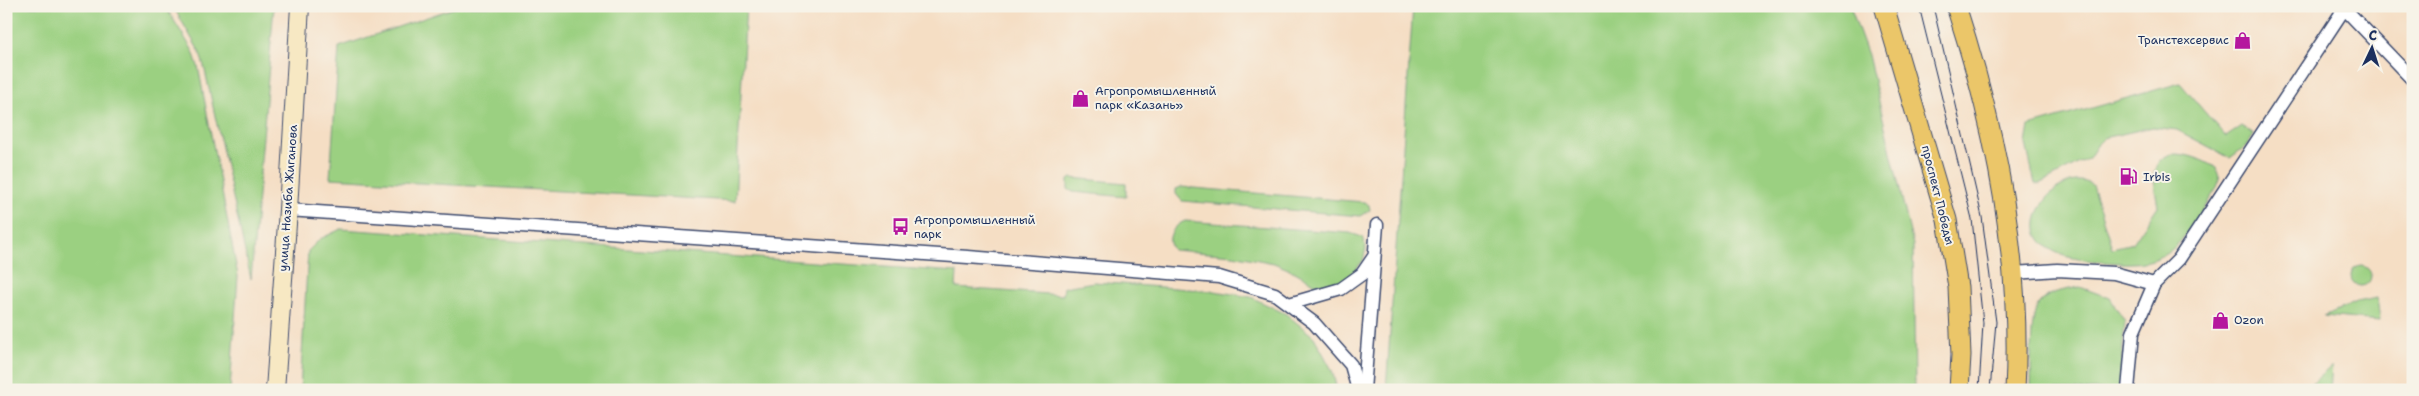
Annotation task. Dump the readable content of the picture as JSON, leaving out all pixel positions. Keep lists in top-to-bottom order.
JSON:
{
  "streets": {
    "main road": ["проспект Победы"],
    "street": ["улица Назиба Жиганова"]
  },
  "places": {
    "shop": ["Транстехсервис", "Агропромышленный парк «Казань»", "Ozon"],
    "fuel station": ["Irbis"],
    "bus stop": ["Агропромышленный парк"]
  },
  "north": "top"
}
